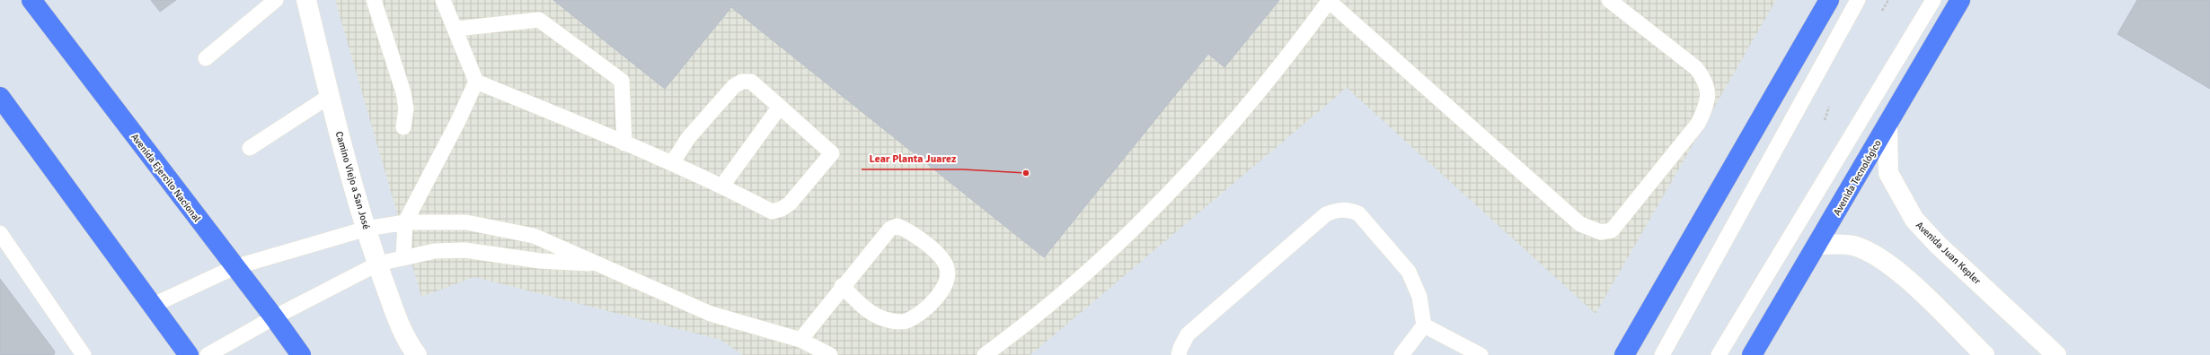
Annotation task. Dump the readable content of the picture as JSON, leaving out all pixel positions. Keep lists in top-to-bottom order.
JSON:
{
  "streets": {
    "main road": ["Avenida Ejercito Nacional", "Avenida Tecnológico"],
    "street": ["Camino Viejo a San José", "Avenida Juan Kepler"]
  },
  "crossings": [
    ["Avenida Tecnológico", "Avenida Juan Kepler"]
  ],
  "places": ["Lear Planta Juarez"]
}
